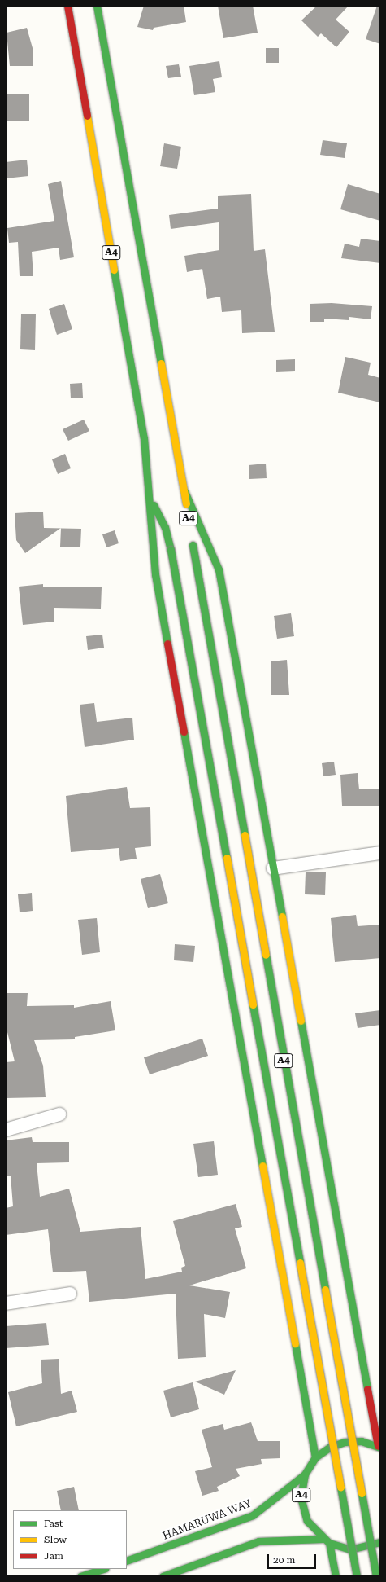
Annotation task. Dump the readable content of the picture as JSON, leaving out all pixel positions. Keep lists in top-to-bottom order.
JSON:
{
  "streets": {
    "main road": ["A4", "HAMARUWA WAY"]
  },
  "crossings": [
    ["A4", "HAMARUWA WAY"]
  ],
  "legend": ["Fast", "Slow", "Jam"],
  "scale_bar": "20 m"
}
